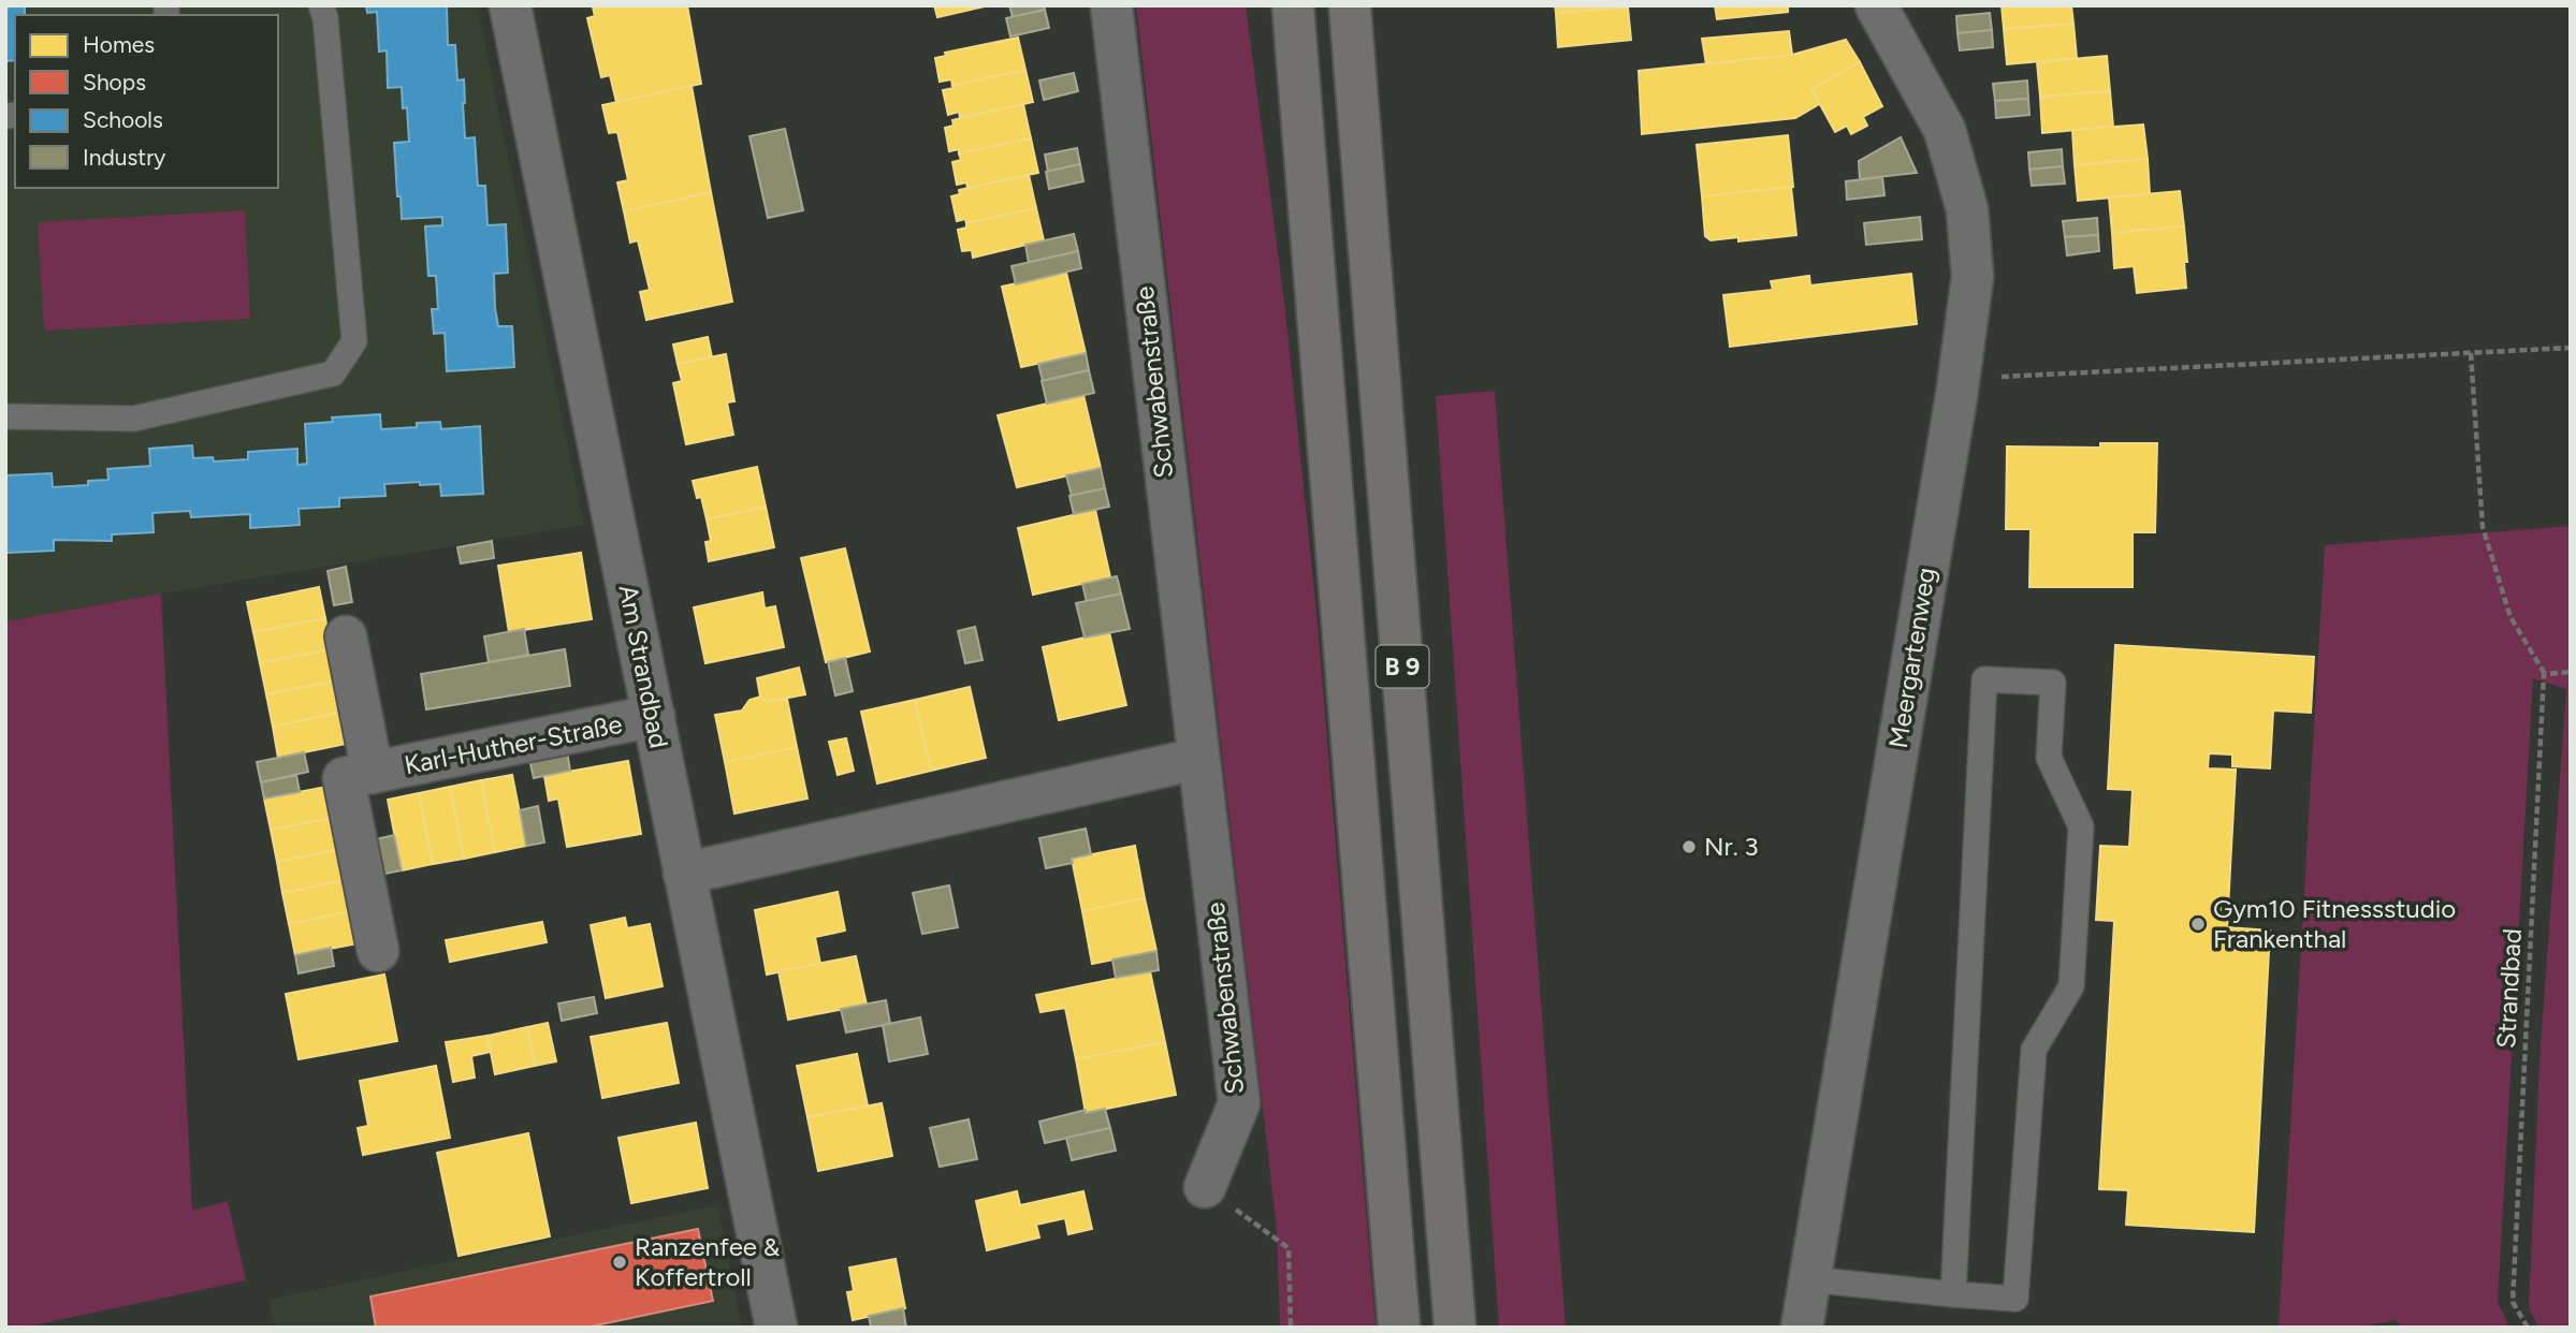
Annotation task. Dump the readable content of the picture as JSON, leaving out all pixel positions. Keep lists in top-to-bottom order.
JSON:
{
  "streets": {
    "highway": ["B 9"],
    "street": [
      "Schwabenstraße",
      "Meergartenweg",
      "Am Strandbad",
      "Karl-Huther-Straße"
    ],
    "path": ["Strandbad"]
  },
  "crossings": [
    ["Am Strandbad", "Karl-Huther-Straße"]
  ],
  "places": ["Nr. 3", "Gym10 Fitnessstudio Frankenthal", "Ranzenfee & Koffertroll"],
  "legend": [
    "Homes",
    "Shops",
    "Schools",
    "Industry"
  ]
}
